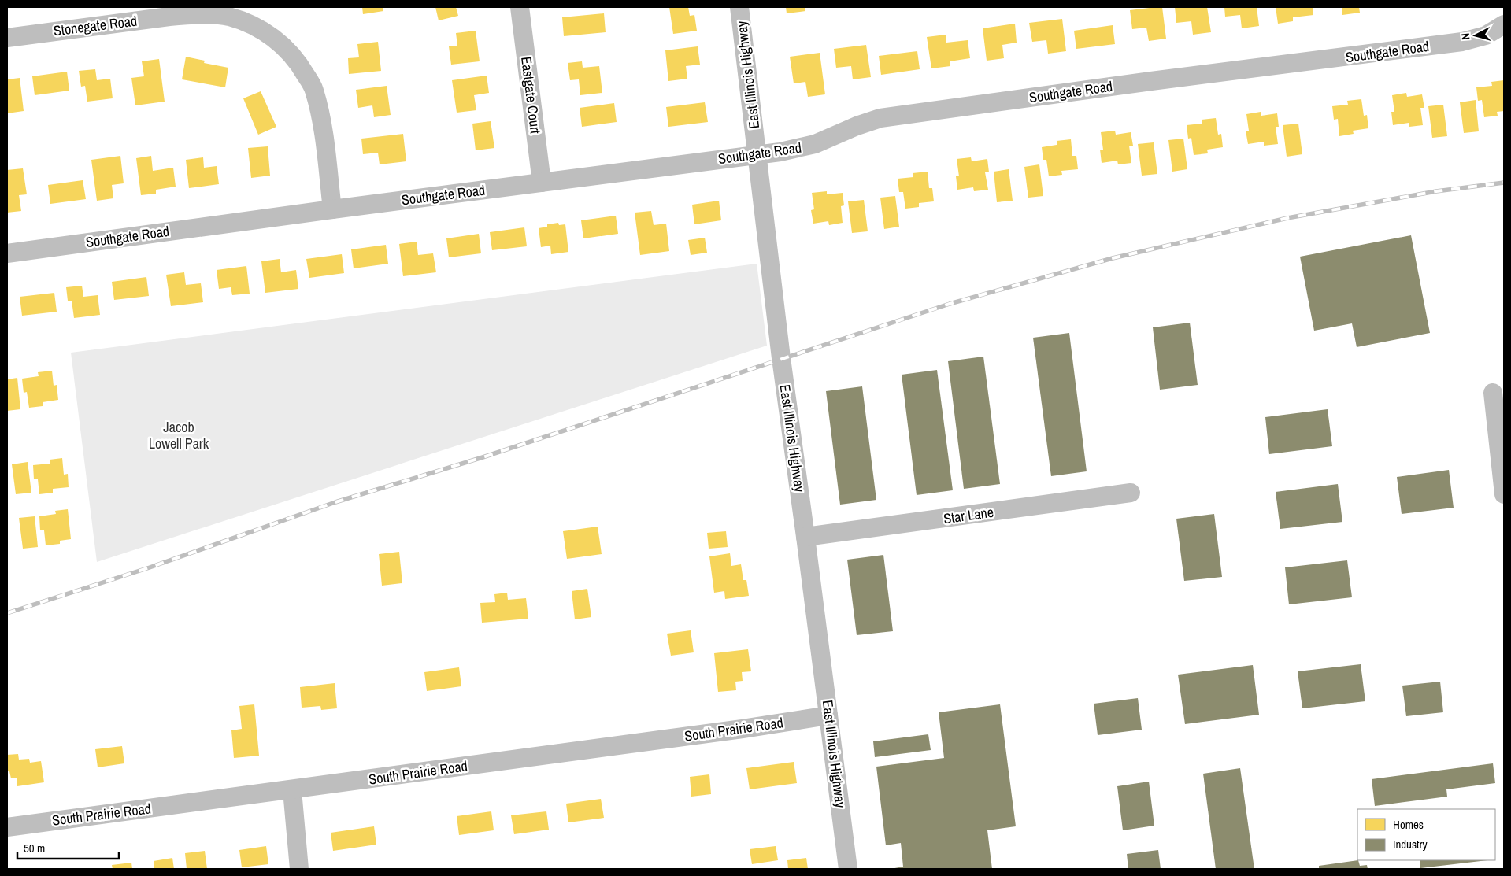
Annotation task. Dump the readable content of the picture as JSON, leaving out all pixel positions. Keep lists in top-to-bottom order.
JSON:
{
  "streets": {
    "street": [
      "Stonegate Road",
      "Southgate Road",
      "East Illinois Highway",
      "Eastgate Court",
      "Star Lane",
      "South Prairie Road"
    ]
  },
  "crossings": [
    ["Stonegate Road", "Southgate Road"],
    ["Southgate Road", "East Illinois Highway"],
    ["Southgate Road", "Eastgate Court"],
    ["East Illinois Highway", "Star Lane"],
    ["East Illinois Highway", "South Prairie Road"]
  ],
  "parks": ["Jacob Lowell Park"],
  "legend": ["Homes", "Industry"],
  "scale_bar": "50 m",
  "north": "left"
}
